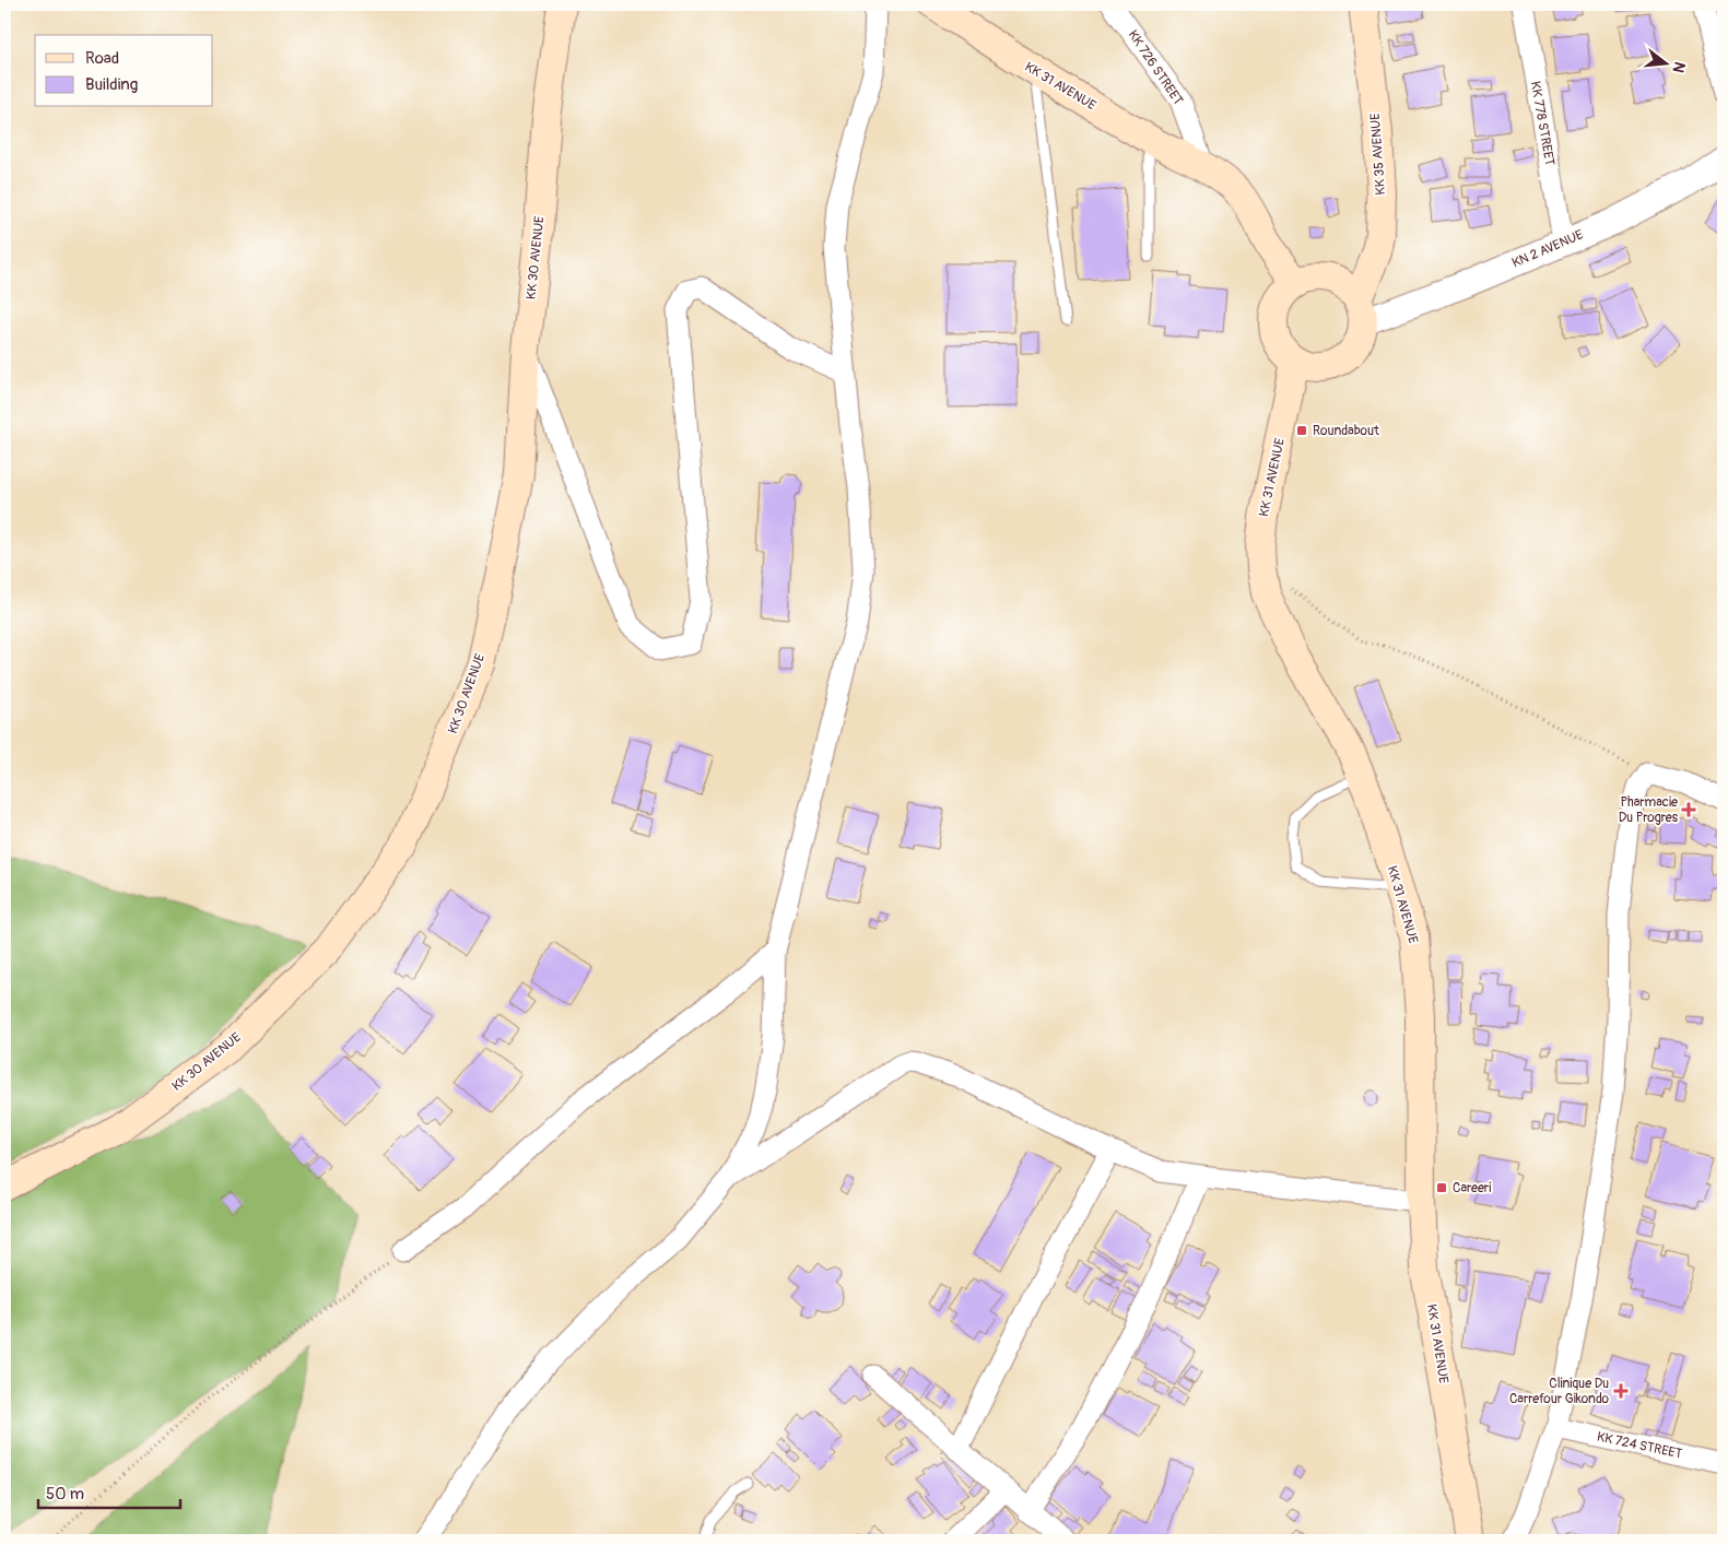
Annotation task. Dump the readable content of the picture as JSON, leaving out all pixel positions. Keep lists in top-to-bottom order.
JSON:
{
  "streets": {
    "main road": ["KK 31 AVENUE", "KK 35 AVENUE", "KK 30 AVENUE"],
    "street": [
      "KK 726 STREET",
      "KK 778 STREET",
      "KN 2 AVENUE",
      "KK 724 STREET"
    ]
  },
  "crossings": [
    ["KK 726 STREET", "KK 31 AVENUE"],
    ["KK 31 AVENUE", "KK 35 AVENUE"],
    ["KK 31 AVENUE", "KN 2 AVENUE"],
    ["KK 778 STREET", "KN 2 AVENUE"],
    ["KK 35 AVENUE", "KN 2 AVENUE"]
  ],
  "places": {
    "transit": ["Roundabout", "Careeri"],
    "health": ["Pharmacie Du Progres", "Clinique Du Carrefour Gikondo"]
  },
  "legend": ["Road", "Building"],
  "scale_bar": "50 m",
  "north": "right"
}
